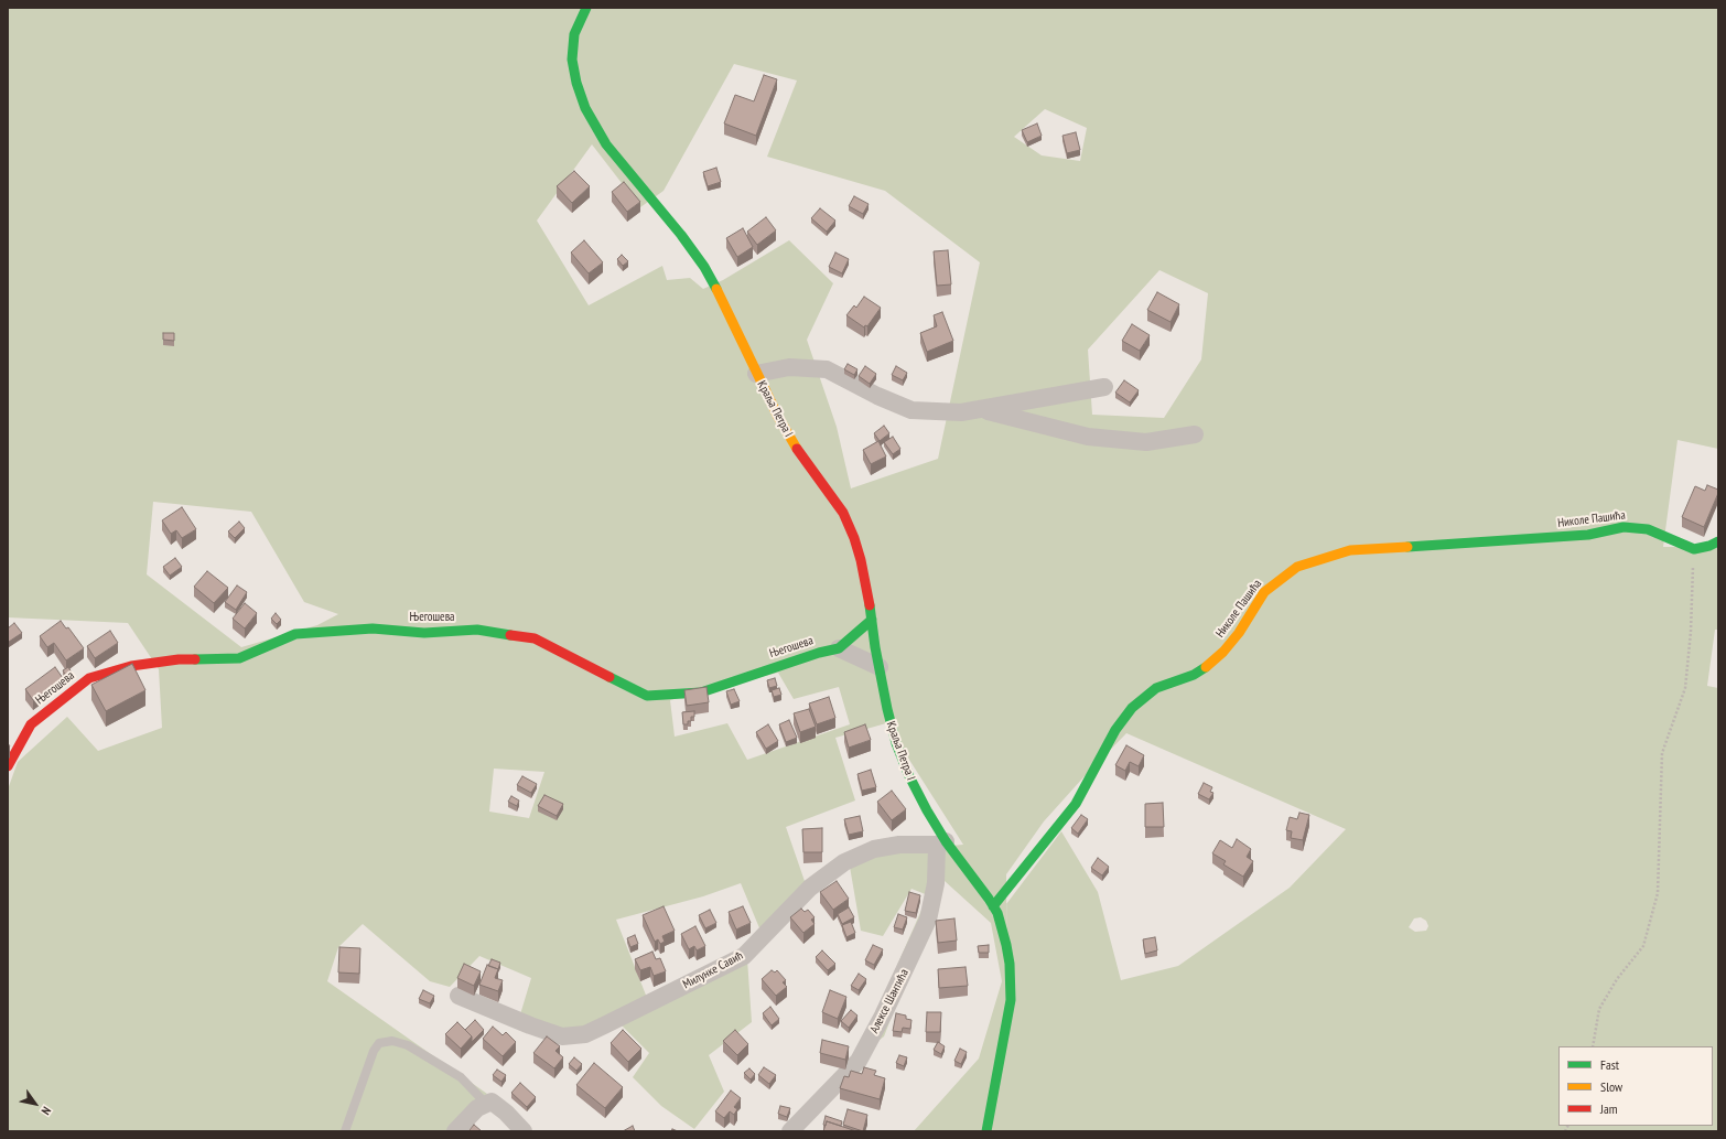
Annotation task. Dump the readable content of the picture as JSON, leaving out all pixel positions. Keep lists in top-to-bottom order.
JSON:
{
  "streets": {
    "street": [
      "Краља Петра I",
      "Николе Пашића",
      "Његошева",
      "Милунке Савић",
      "Алексе Шантића"
    ]
  },
  "crossings": [
    ["Краља Петра I", "Николе Пашића"],
    ["Краља Петра I", "Његошева"],
    ["Краља Петра I", "Милунке Савић"],
    ["Краља Петра I", "Алексе Шантића"],
    ["Милунке Савић", "Алексе Шантића"]
  ],
  "legend": ["Fast", "Slow", "Jam"],
  "north": "bottom right"
}
